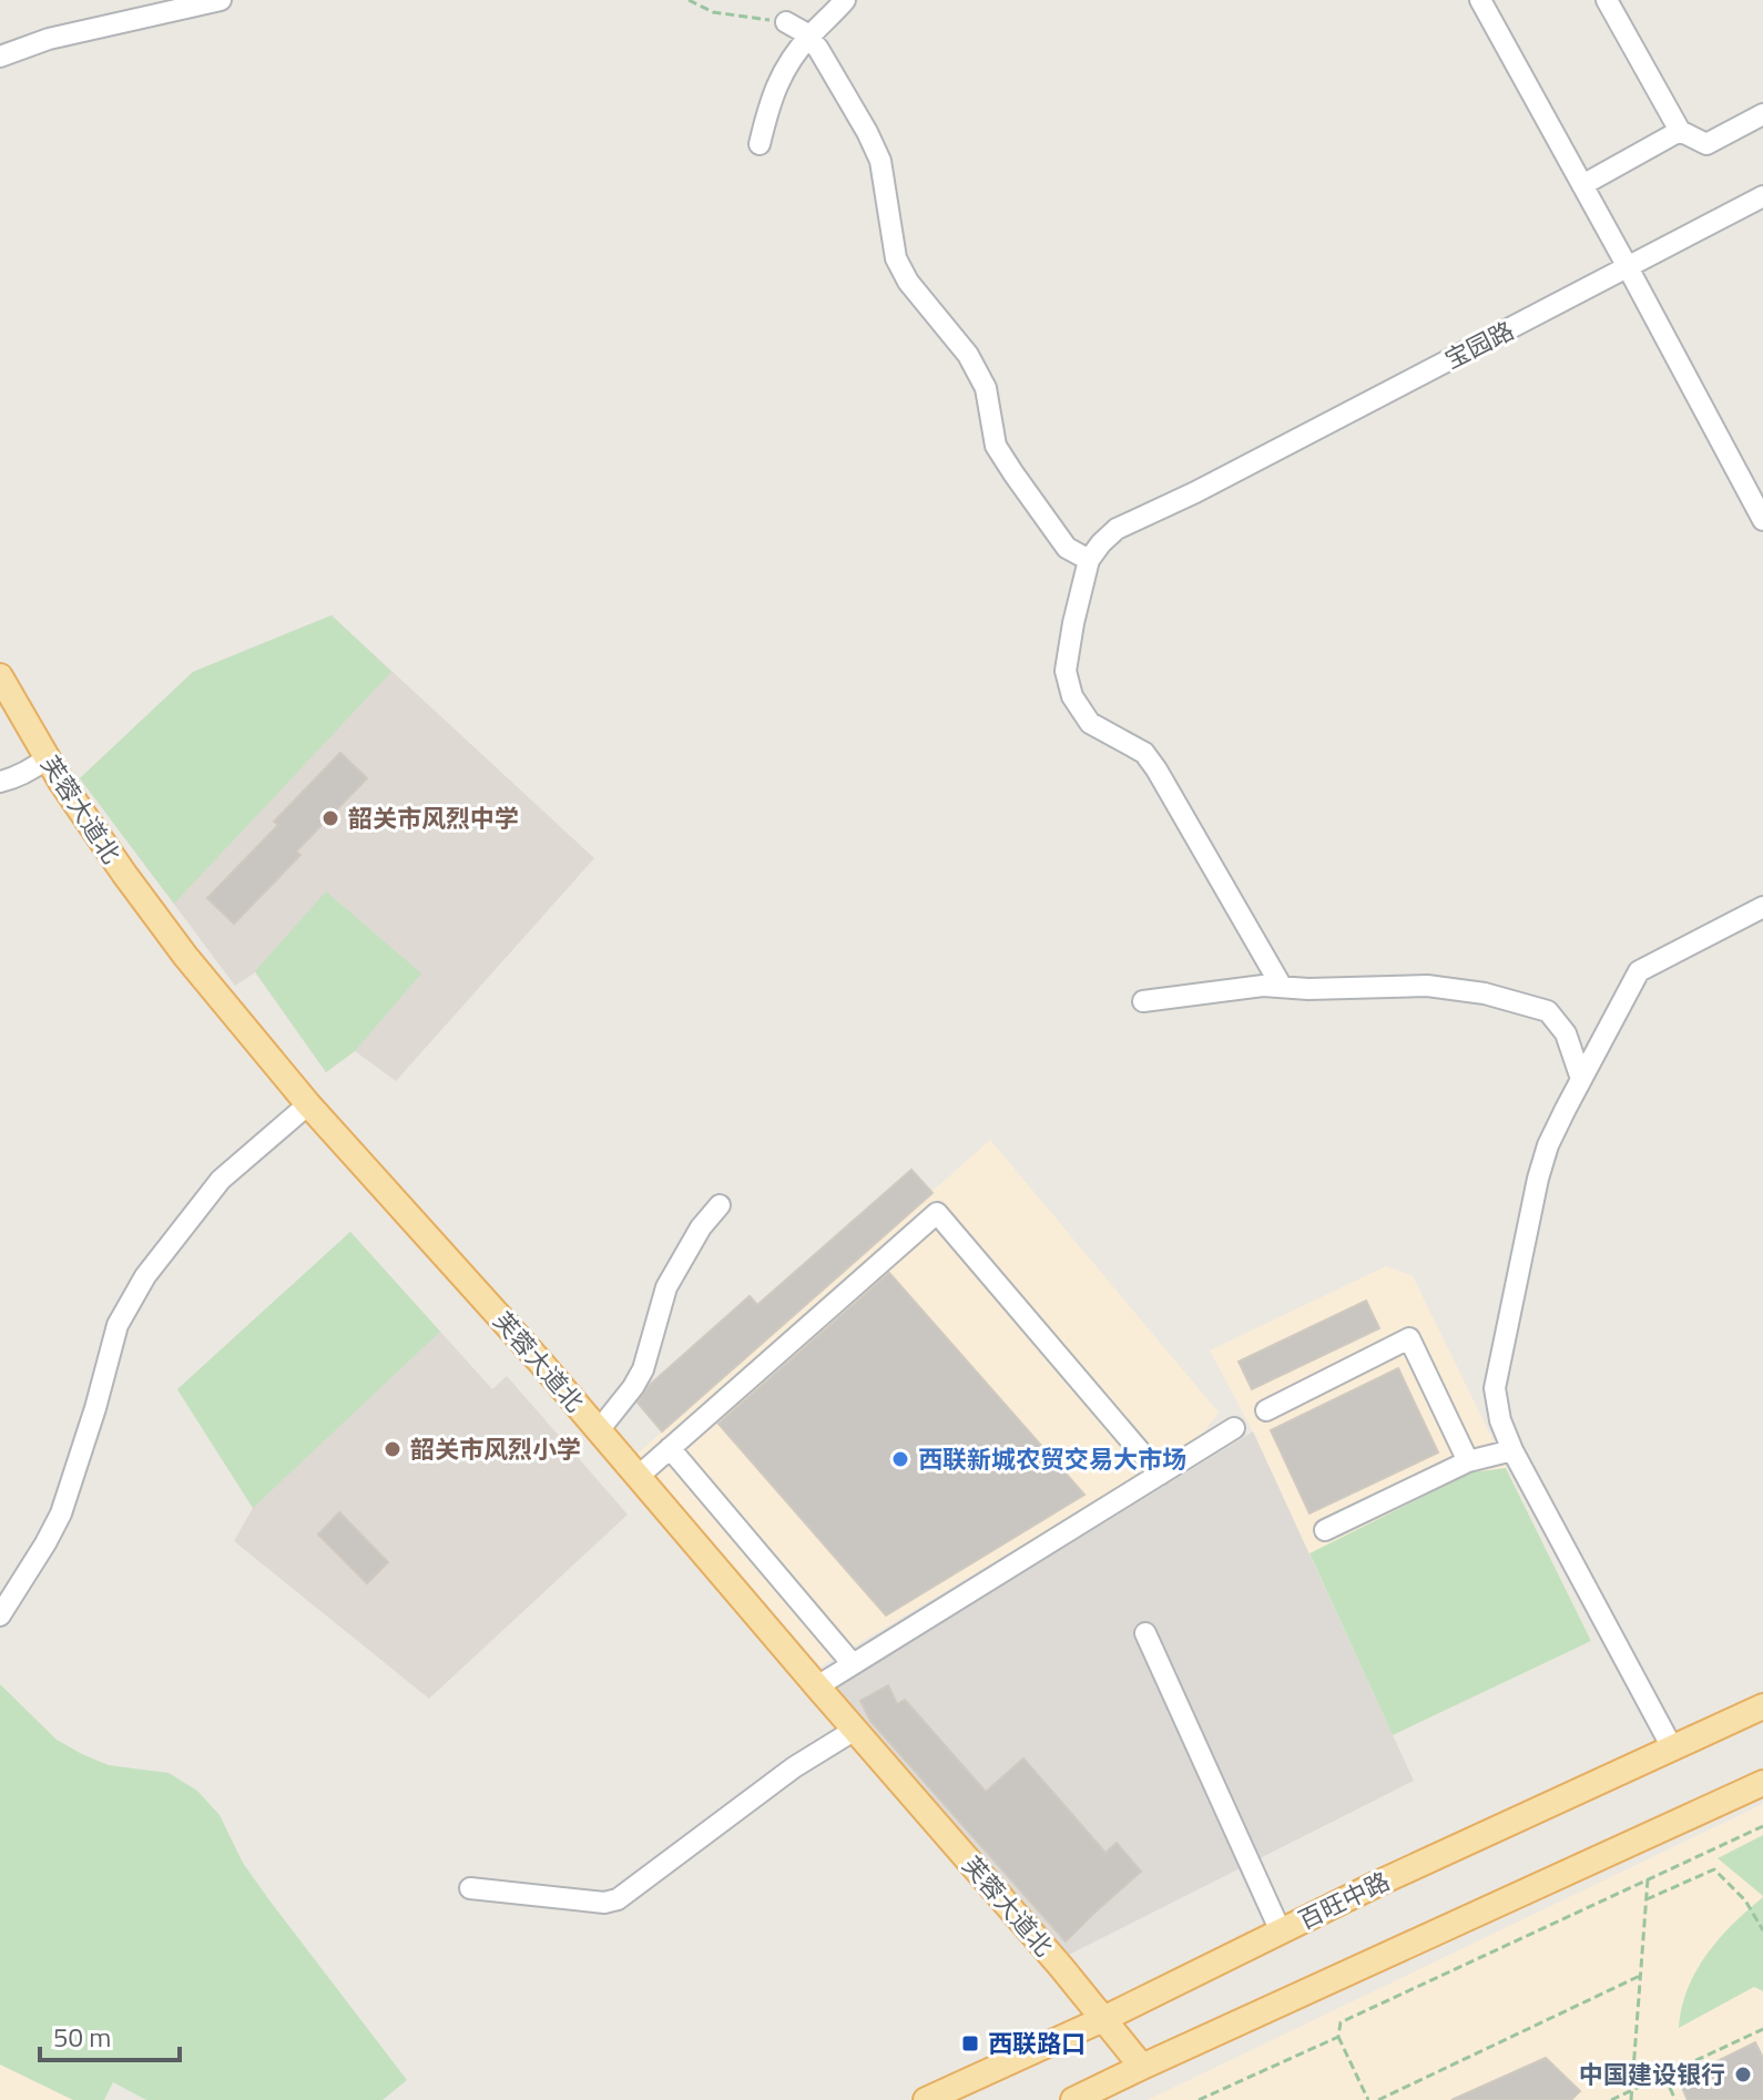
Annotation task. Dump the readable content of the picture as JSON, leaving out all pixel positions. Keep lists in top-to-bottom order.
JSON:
{
  "streets": {
    "main road": ["芙蓉大道北", "百旺中路"],
    "street": ["宝园路"]
  },
  "crossings": [
    ["芙蓉大道北", "百旺中路"]
  ],
  "places": {
    "other": [
      "韶关市风烈中学",
      "韶关市风烈小学",
      "西联新城农贸交易大市场",
      "中国建设银行"
    ],
    "transit": ["西联路口"]
  },
  "scale_bar": "50 m"
}
